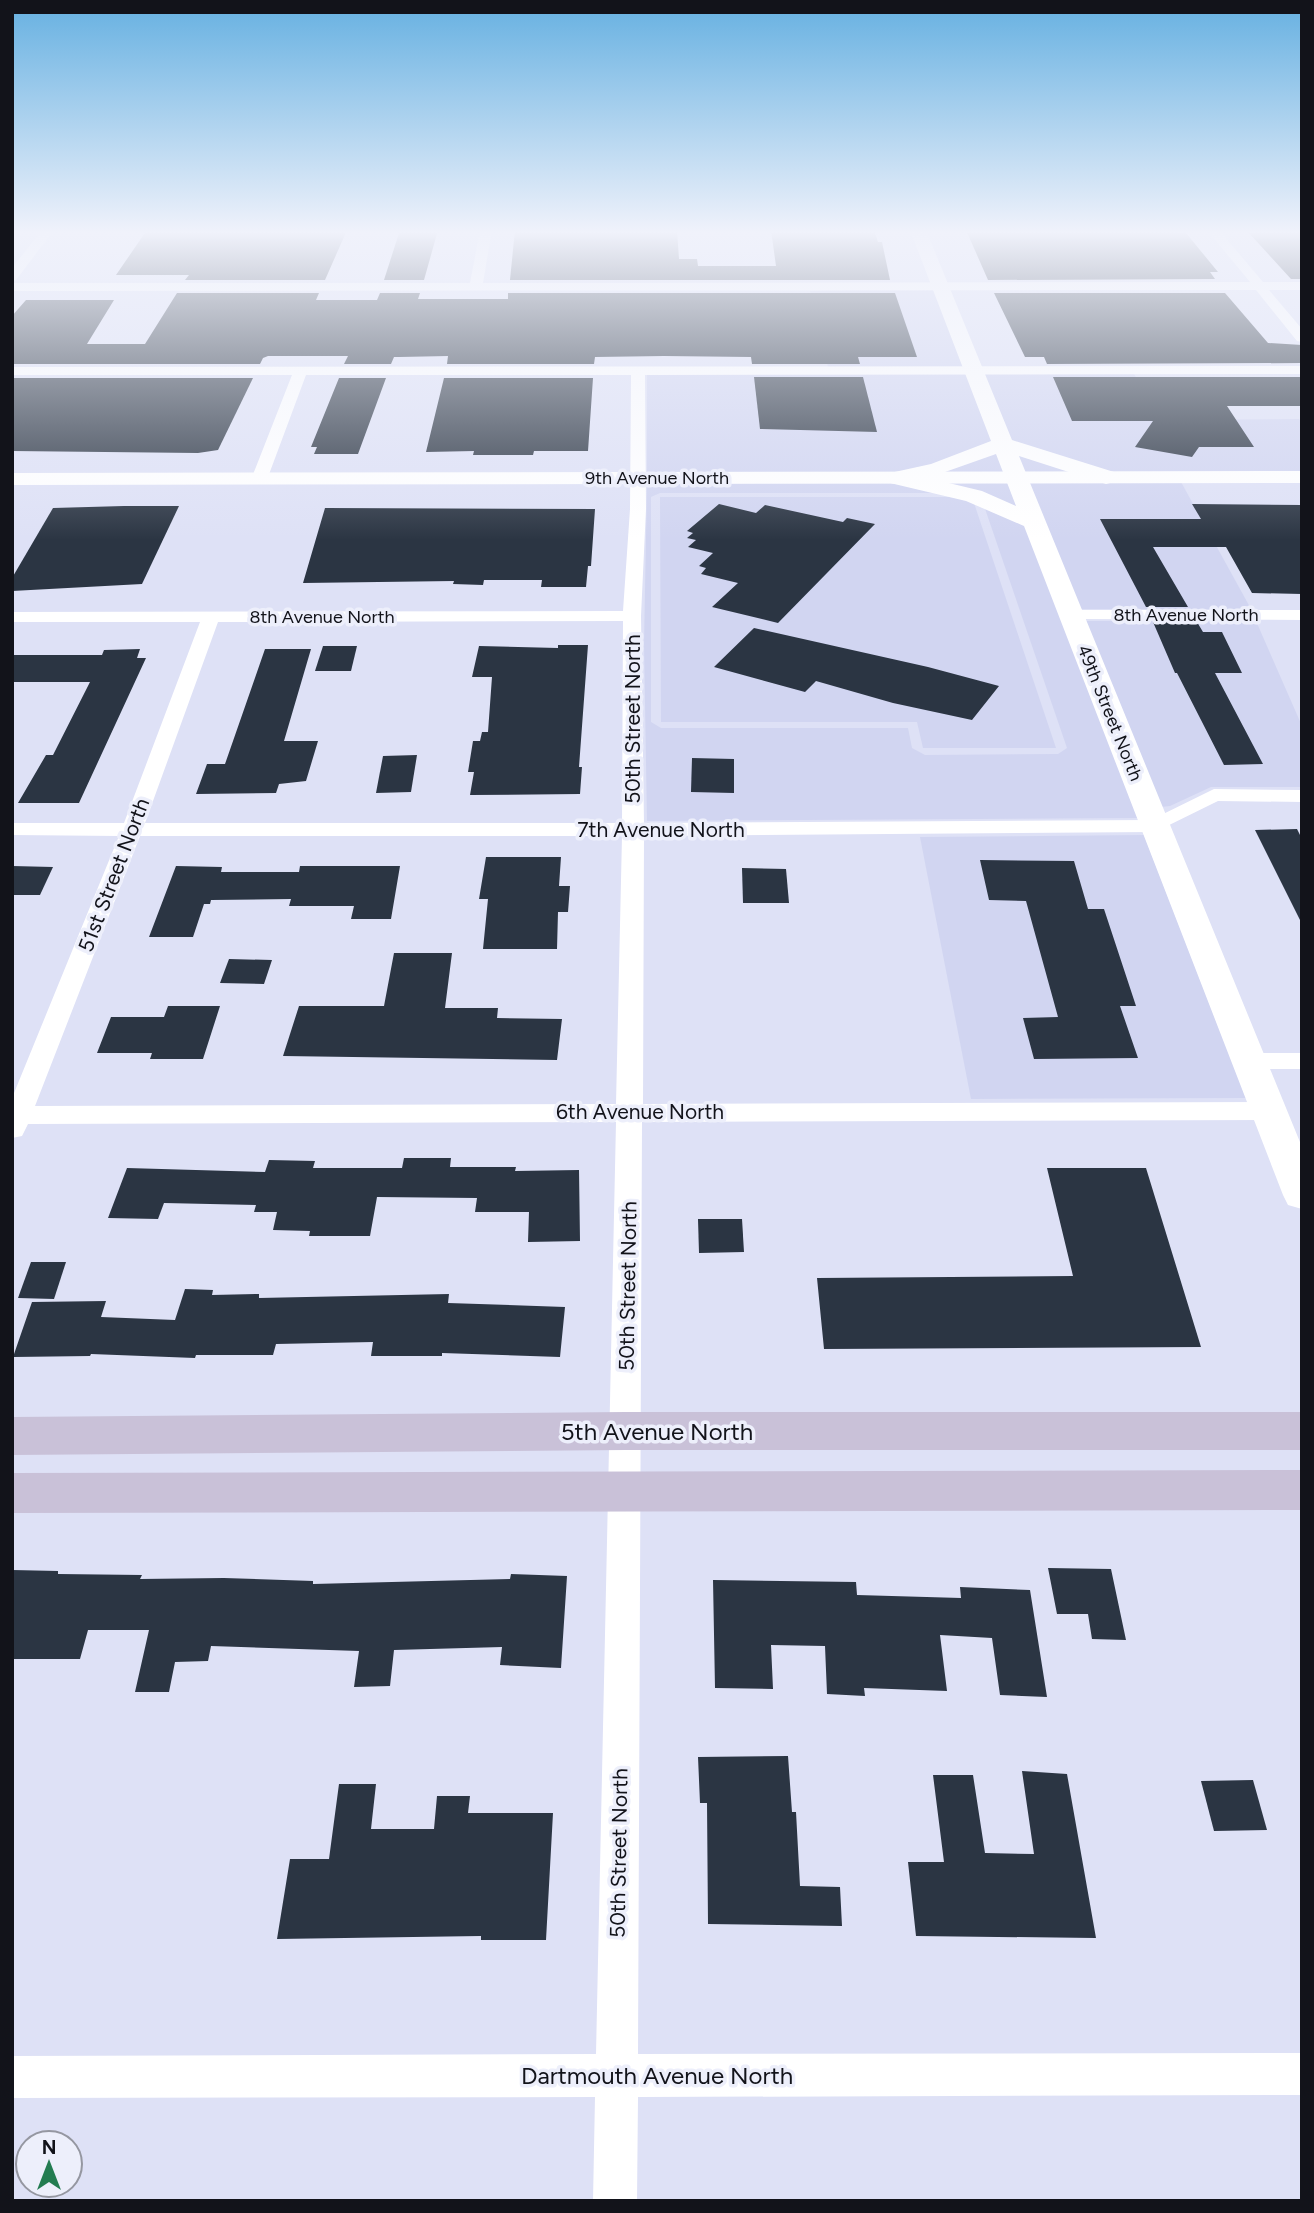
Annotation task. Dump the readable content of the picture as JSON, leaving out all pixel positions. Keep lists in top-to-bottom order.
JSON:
{
  "streets": {
    "main road": ["49th Street North", "5th Avenue North"],
    "street": [
      "9th Avenue North",
      "8th Avenue North",
      "50th Street North",
      "7th Avenue North",
      "51st Street North",
      "6th Avenue North",
      "Dartmouth Avenue North"
    ]
  },
  "crossings": [
    ["9th Avenue North", "49th Street North"],
    ["9th Avenue North", "50th Street North"],
    ["8th Avenue North", "49th Street North"],
    ["8th Avenue North", "50th Street North"],
    ["8th Avenue North", "51st Street North"],
    ["49th Street North", "7th Avenue North"],
    ["49th Street North", "6th Avenue North"],
    ["50th Street North", "7th Avenue North"],
    ["50th Street North", "6th Avenue North"],
    ["50th Street North", "5th Avenue North"],
    ["50th Street North", "Dartmouth Avenue North"],
    ["7th Avenue North", "51st Street North"],
    ["51st Street North", "6th Avenue North"]
  ],
  "north": "top"
}
